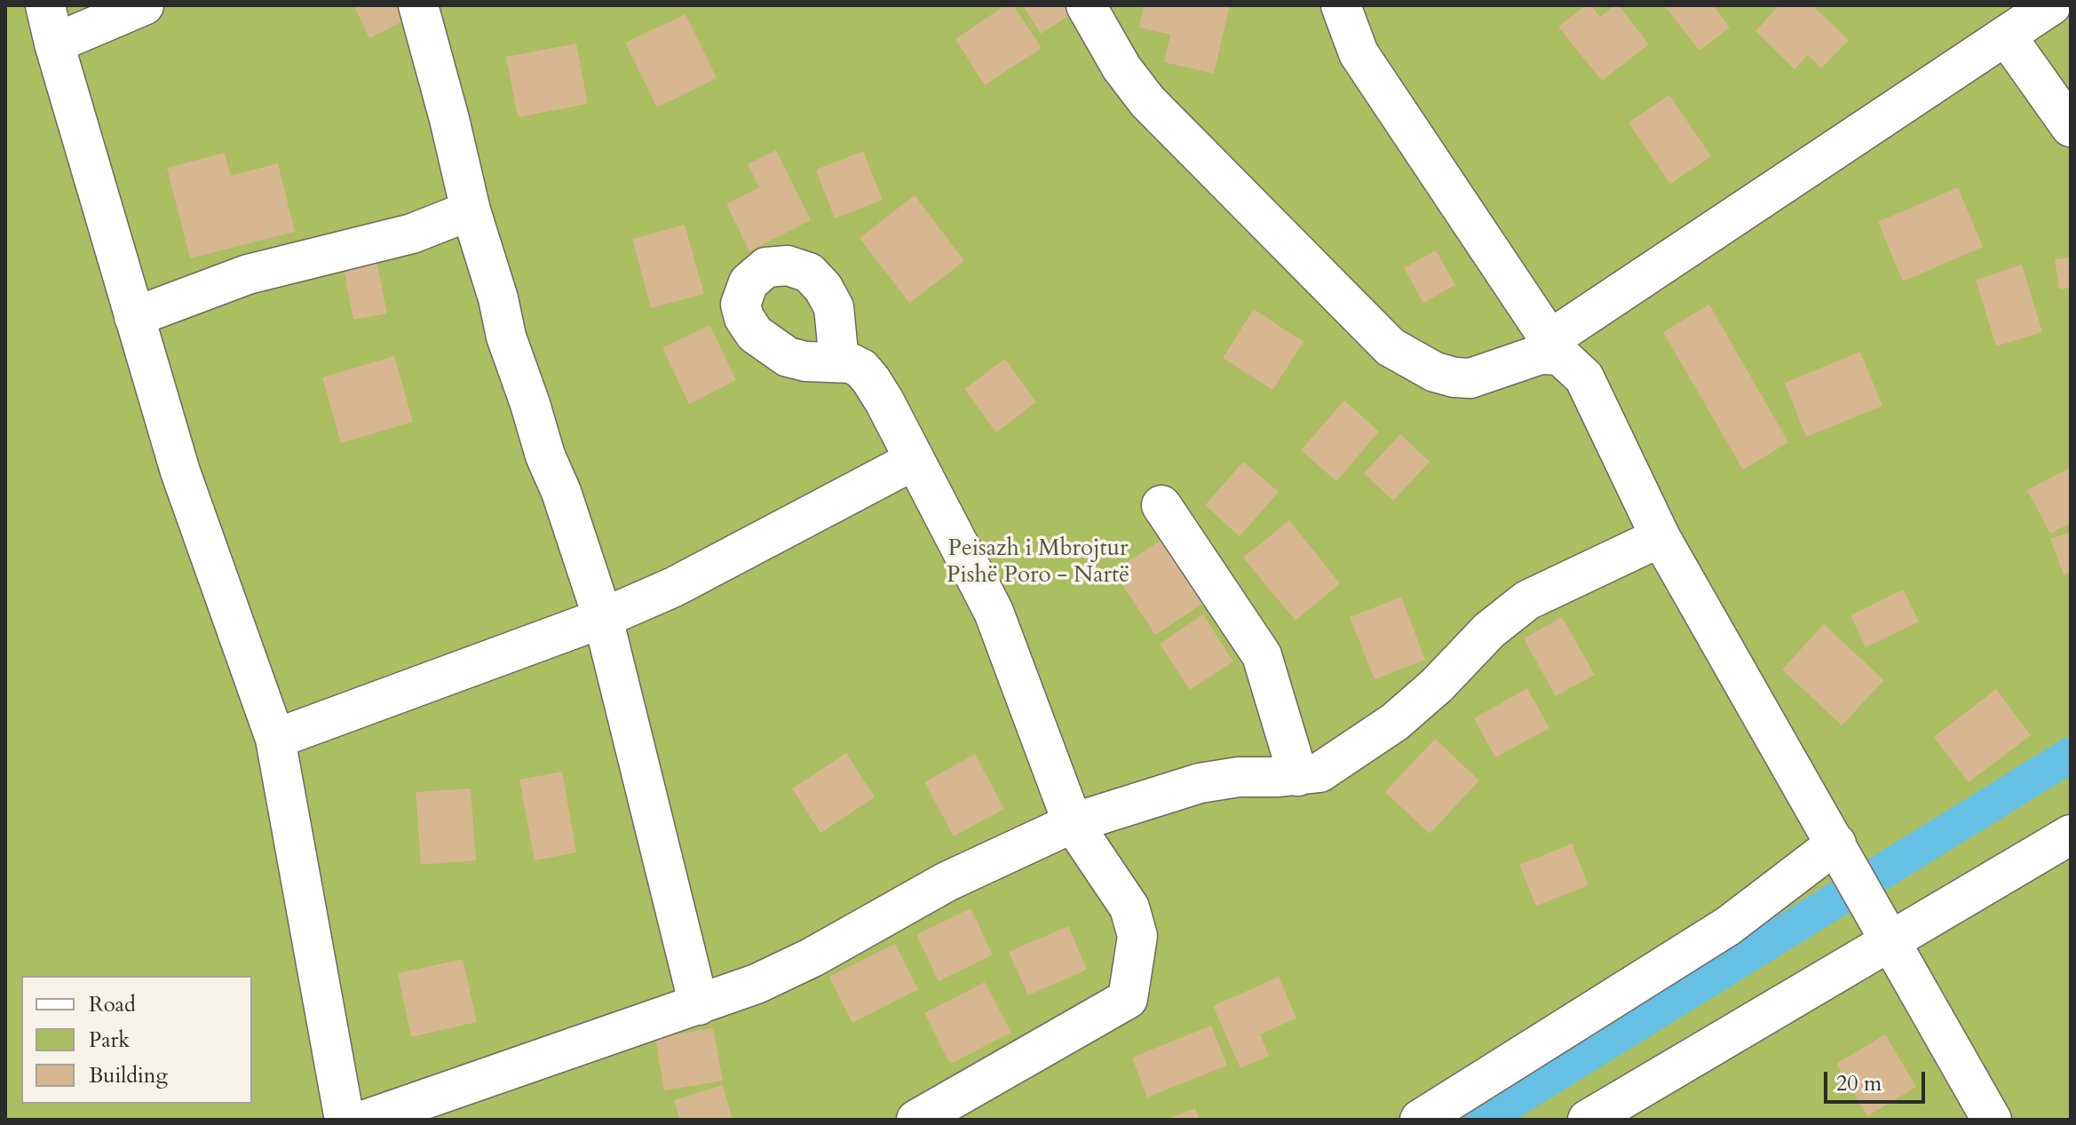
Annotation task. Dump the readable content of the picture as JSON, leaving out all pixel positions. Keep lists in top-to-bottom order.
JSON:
{
  "parks": ["Peisazh i Mbrojtur Pishë Poro - Nartë"],
  "legend": ["Road", "Park", "Building"],
  "scale_bar": "20 m"
}
